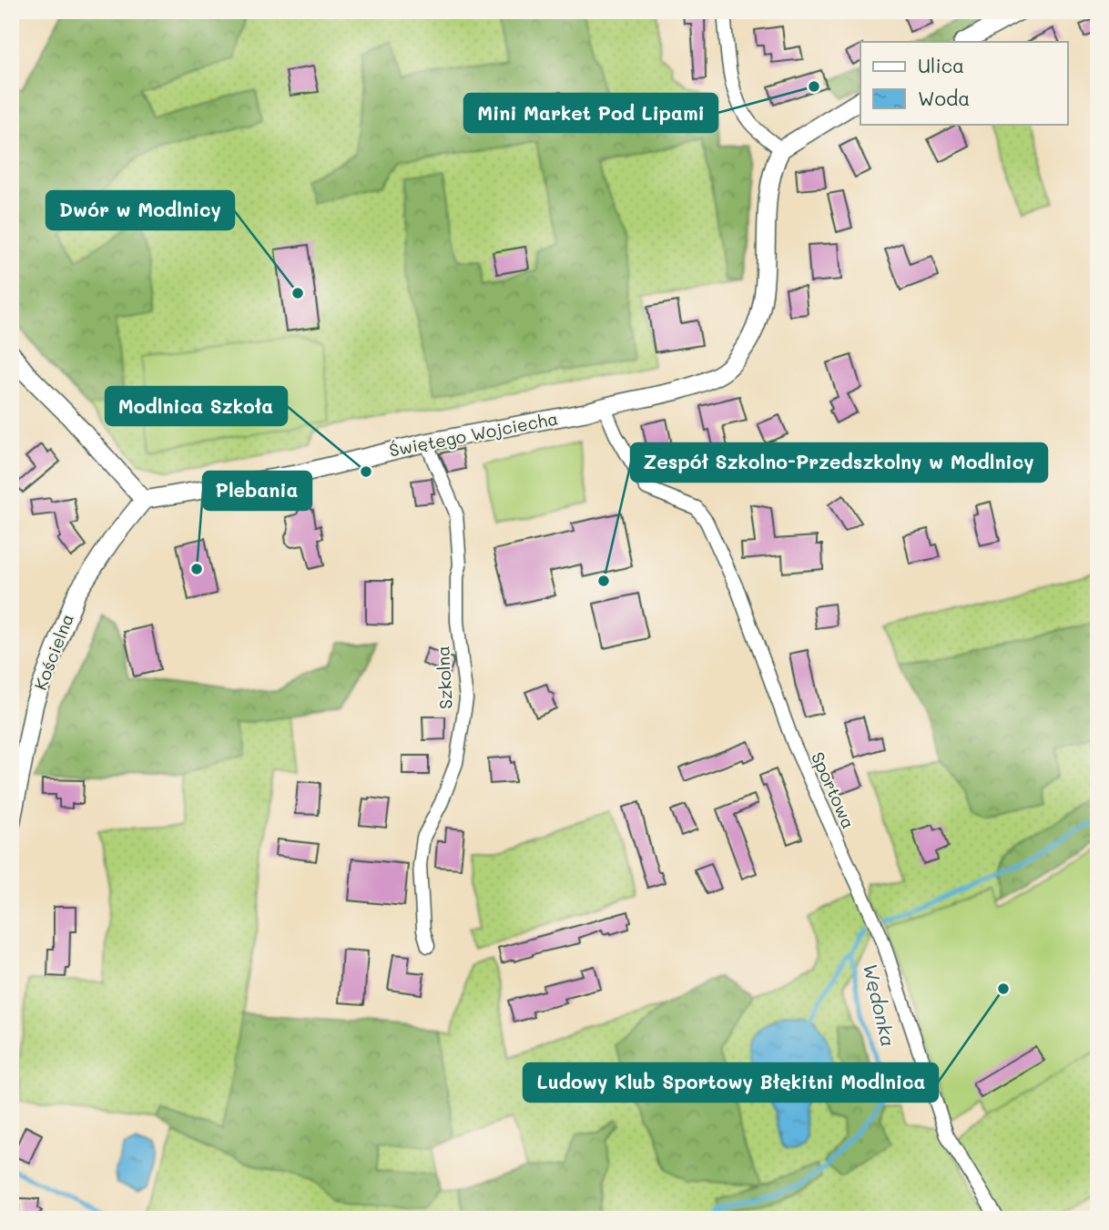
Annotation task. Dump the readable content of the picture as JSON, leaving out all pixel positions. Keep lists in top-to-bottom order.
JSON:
{
  "streets": {
    "street": [
      "Świętego Wojciecha",
      "Kościelna",
      "Szkolna",
      "Sportowa"
    ]
  },
  "crossings": [
    ["Świętego Wojciecha", "Kościelna"],
    ["Świętego Wojciecha", "Szkolna"],
    ["Świętego Wojciecha", "Sportowa"]
  ],
  "water": ["Wędonka"],
  "places": [
    "Mini Market Pod Lipami",
    "Dwór w Modlnicy",
    "Modlnica Szkoła",
    "Plebania",
    "Zespół Szkolno-Przedszkolny w Modlnicy",
    "Ludowy Klub Sportowy Błękitni Modlnica"
  ],
  "legend": ["Ulica", "Woda"]
}
